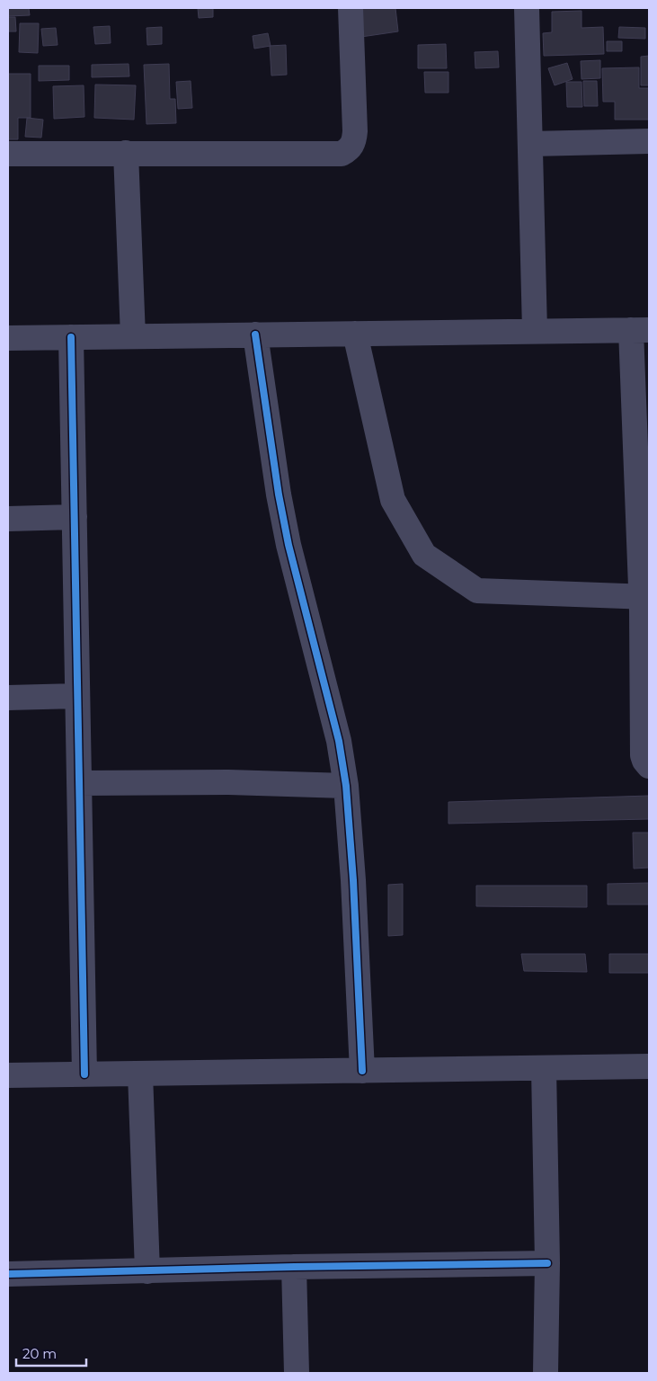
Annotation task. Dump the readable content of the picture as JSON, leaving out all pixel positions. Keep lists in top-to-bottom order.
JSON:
{
  "scale_bar": "20 m"
}
